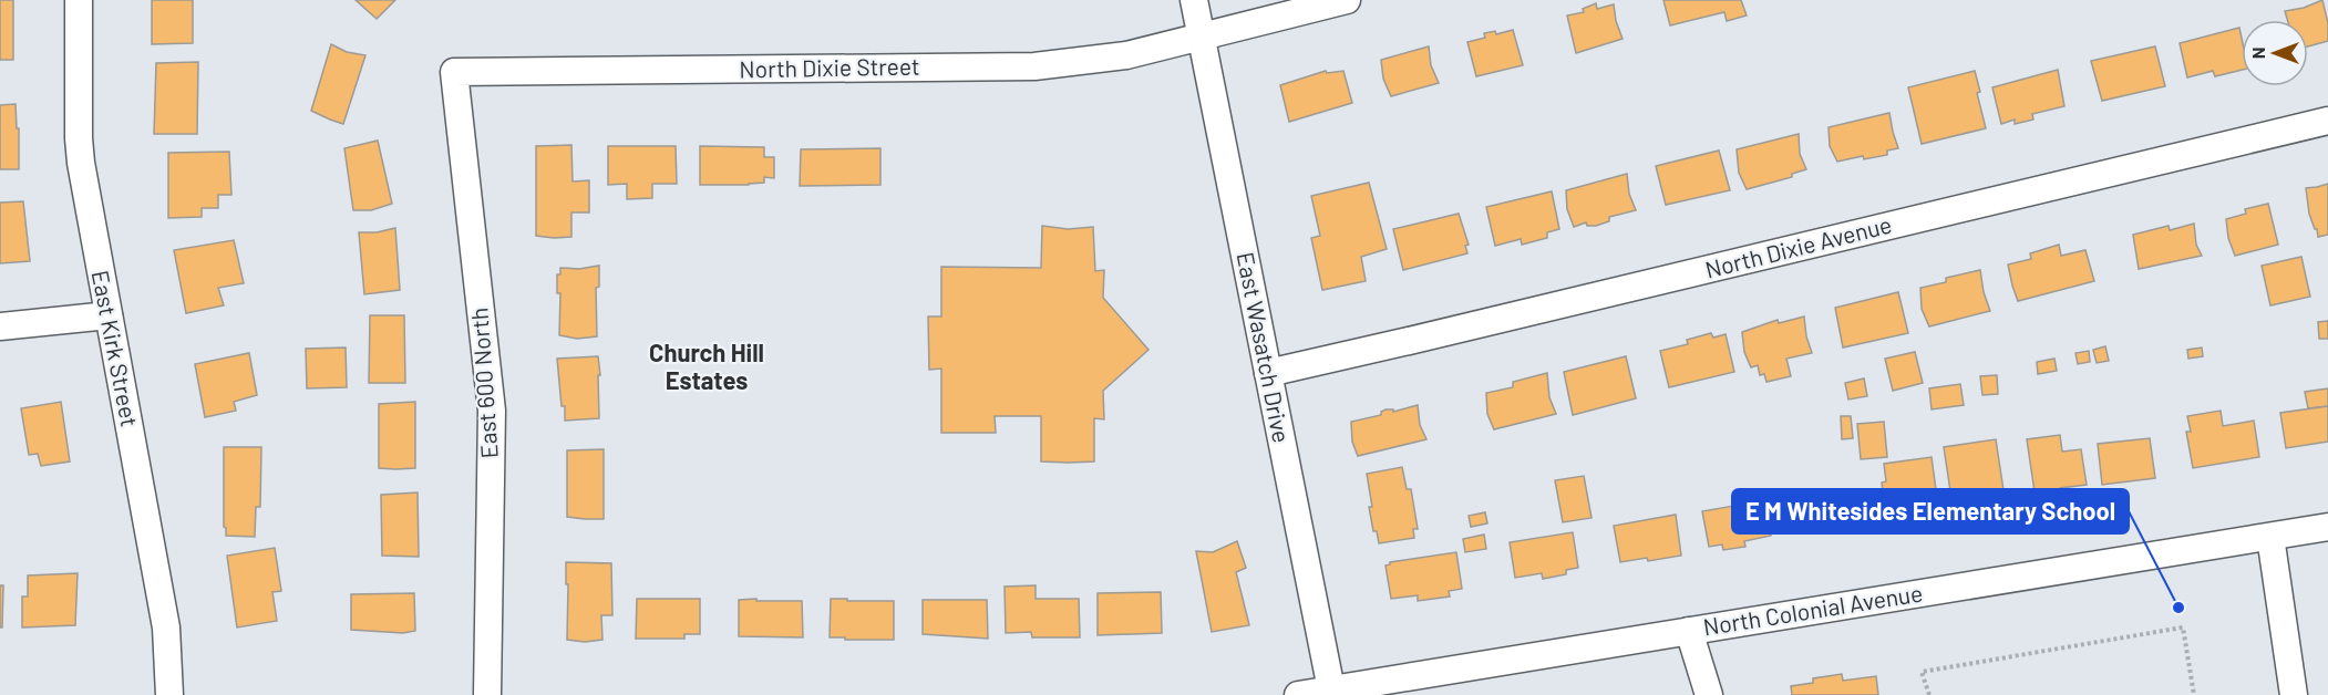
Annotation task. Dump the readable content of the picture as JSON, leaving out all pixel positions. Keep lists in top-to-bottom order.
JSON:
{
  "streets": {
    "street": [
      "North Dixie Street",
      "North Dixie Avenue",
      "East Wasatch Drive",
      "East Kirk Street",
      "East 600 North",
      "North Colonial Avenue"
    ]
  },
  "crossings": [
    ["North Dixie Street", "East Wasatch Drive"],
    ["North Dixie Street", "East 600 North"],
    ["North Dixie Avenue", "East Wasatch Drive"],
    ["East Wasatch Drive", "North Colonial Avenue"]
  ],
  "districts": ["Church Hill Estates"],
  "places": ["E M Whitesides Elementary School"],
  "north": "left"
}
